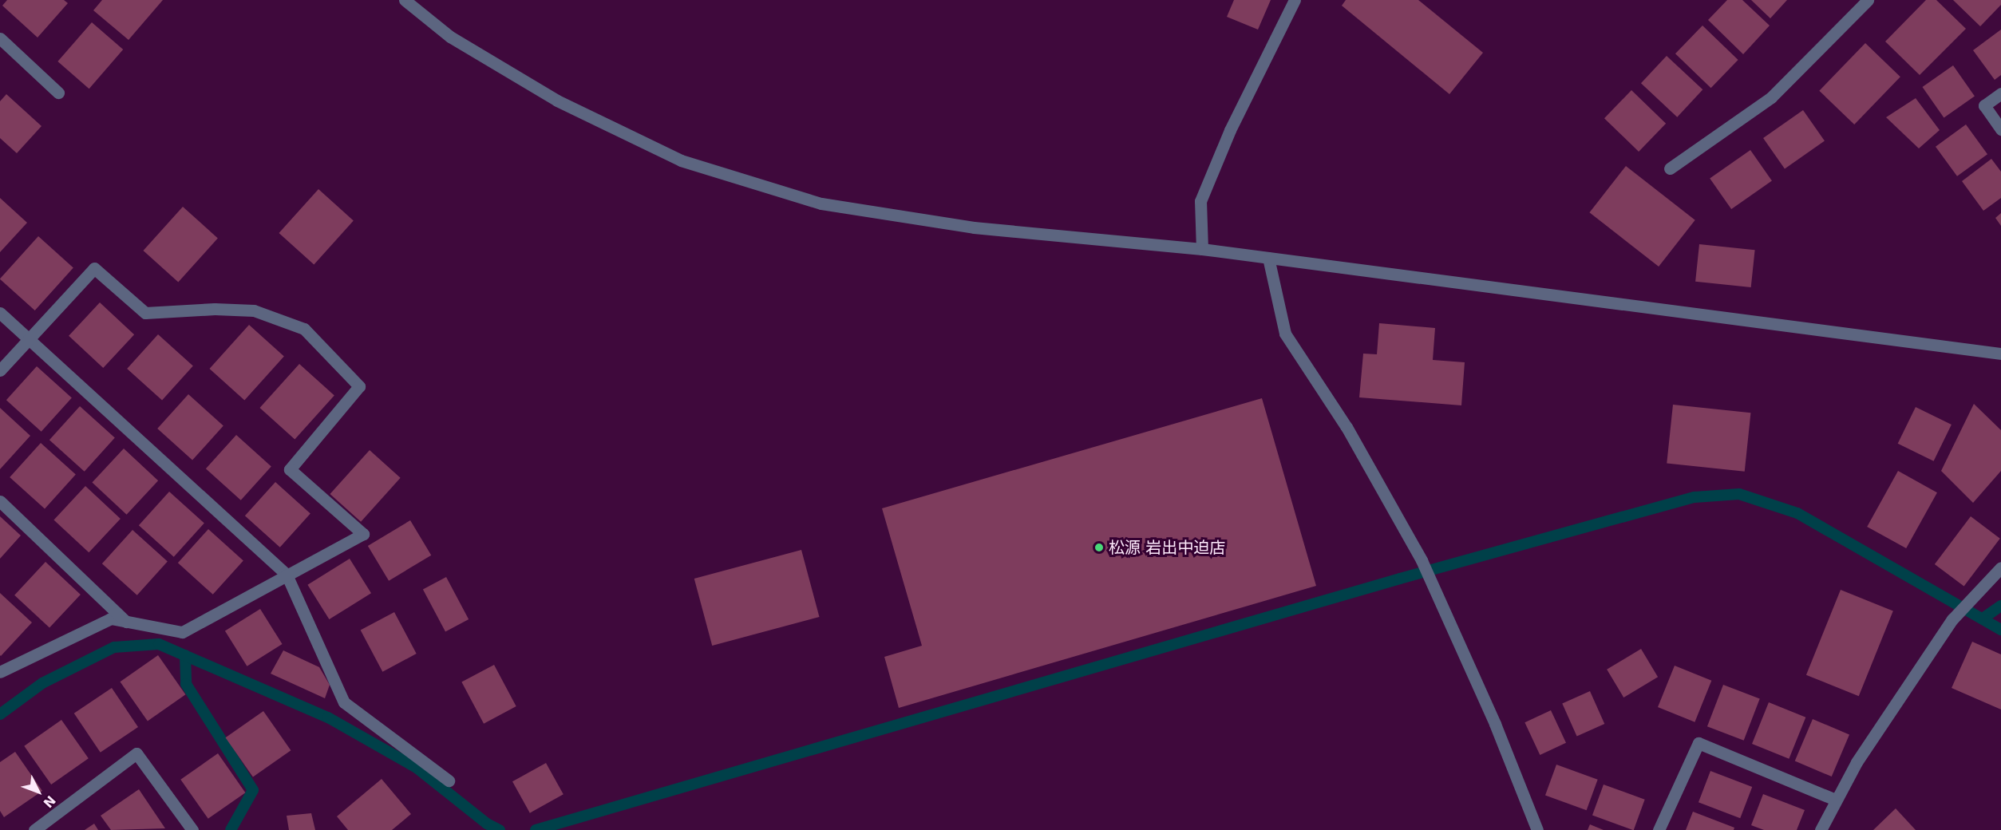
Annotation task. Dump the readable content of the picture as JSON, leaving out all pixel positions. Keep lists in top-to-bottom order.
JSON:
{
  "places": ["松源 岩出中迫店"],
  "north": "bottom right"
}
